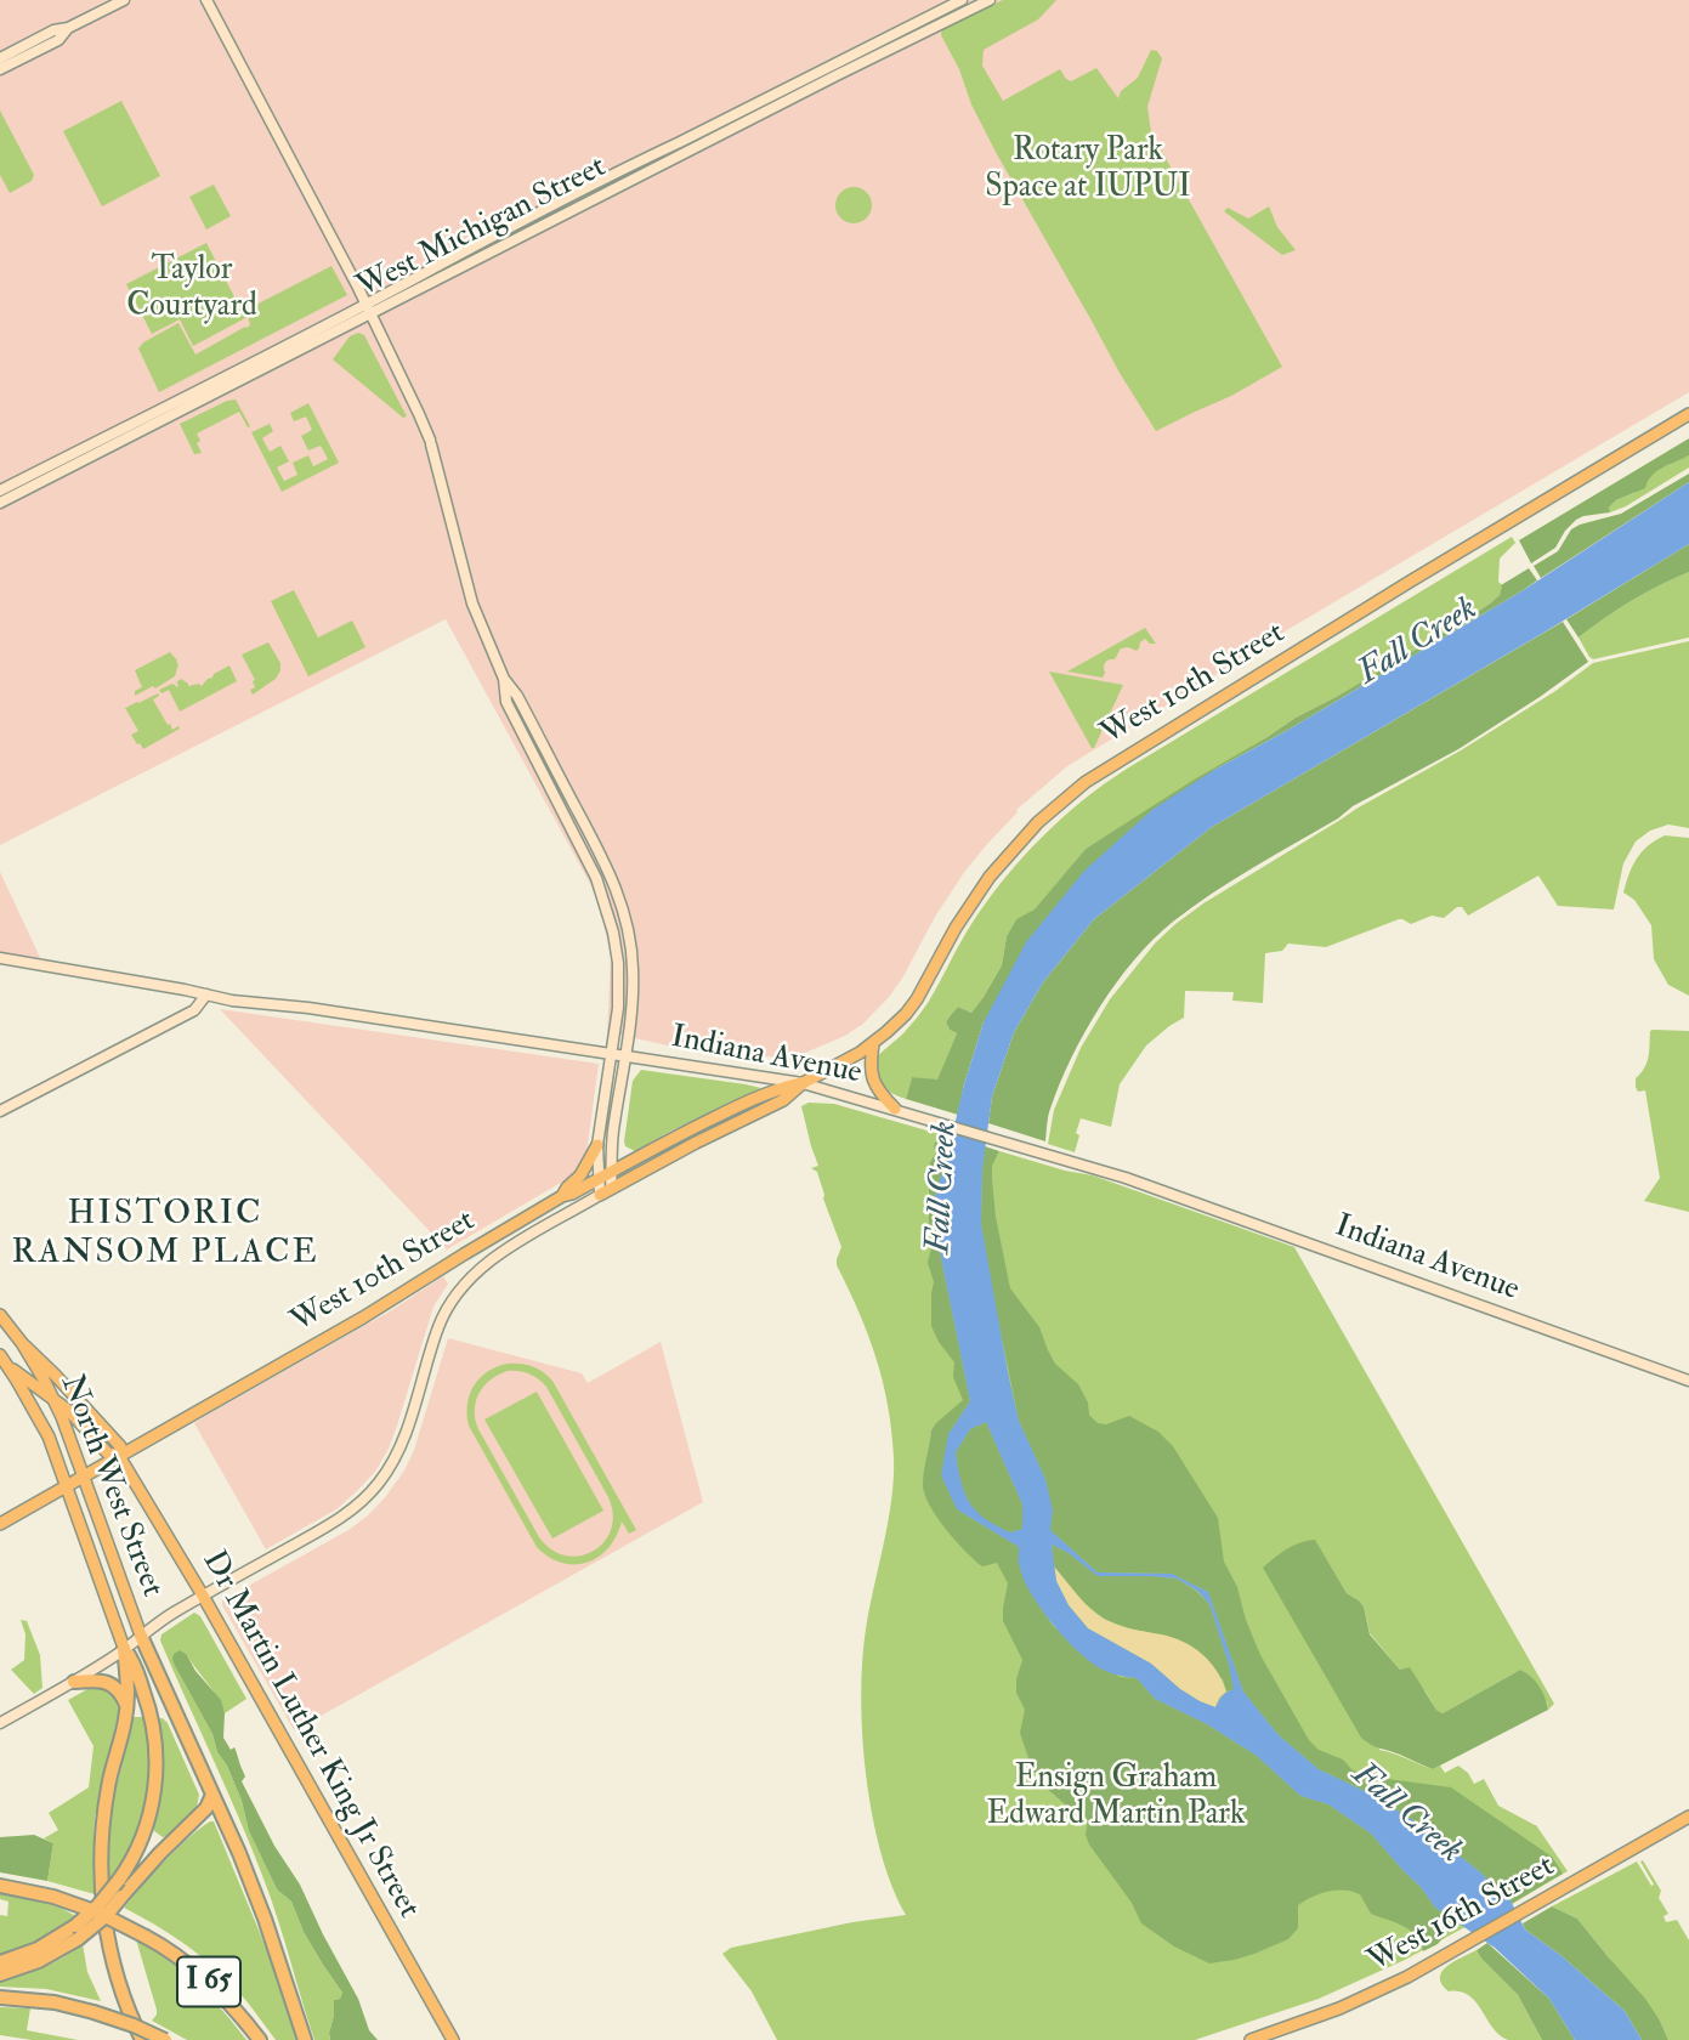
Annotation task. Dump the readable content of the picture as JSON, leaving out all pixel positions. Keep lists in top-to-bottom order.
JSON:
{
  "streets": {
    "highway": ["I 65"],
    "main road": [
      "West Michigan Street",
      "West 10th Street",
      "Indiana Avenue",
      "North West Street",
      "Dr Martin Luther King Jr Street",
      "West 16th Street"
    ]
  },
  "crossings": [
    ["West 10th Street", "Indiana Avenue"],
    ["West 10th Street", "North West Street"],
    ["West 10th Street", "Dr Martin Luther King Jr Street"],
    ["North West Street", "Dr Martin Luther King Jr Street"]
  ],
  "districts": ["HISTORIC RANSOM PLACE"],
  "water": ["Fall Creek"],
  "parks": ["Rotary Park Space at IUPUI", "Taylor Courtyard", "Ensign Graham Edward Martin Park"]
}
